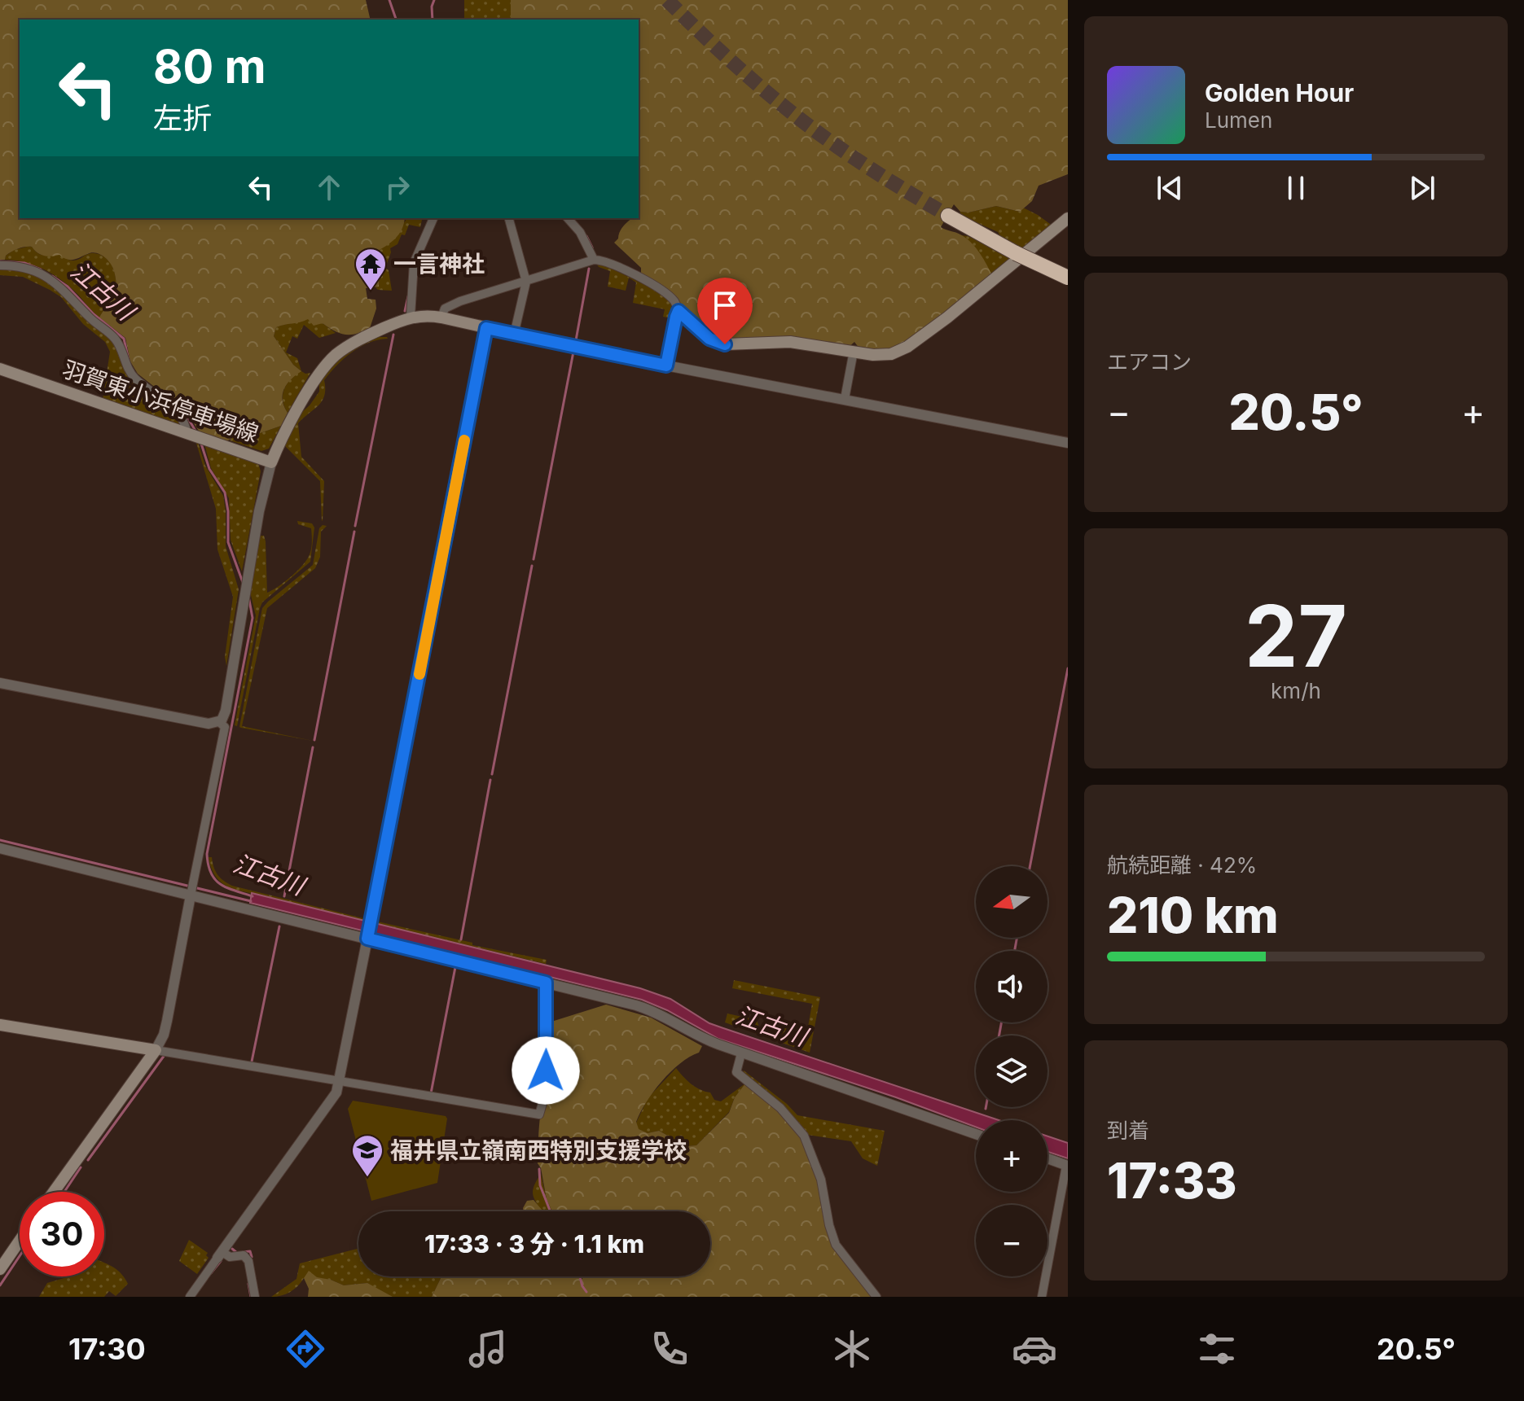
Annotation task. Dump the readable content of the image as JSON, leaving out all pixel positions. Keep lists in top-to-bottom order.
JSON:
{
  "streets": {
    "main road": ["羽賀東小浜停車場線"]
  },
  "water": ["江古川"],
  "places": {
    "temple": ["一言神社"],
    "school or university": ["福井県立嶺南西特別支援学校"]
  },
  "north": "left",
  "page": {
    "turn": ["80 m", "左折"],
    "song": ["Golden Hour", "Lumen"],
    "tile": [
      "エアコン",
      ["27", "km/h"],
      ["航続距離 · 42%", "210 km"],
      ["到着", "17:33"]
    ],
    "heat": ["−", "20.5°", "+"],
    "map_buttons": ["+", "−"],
    "limit": "30",
    "trip": "17:33 · 3 分 · 1.1 km",
    "tabs": ["17:30", "20.5°"]
  }
}
